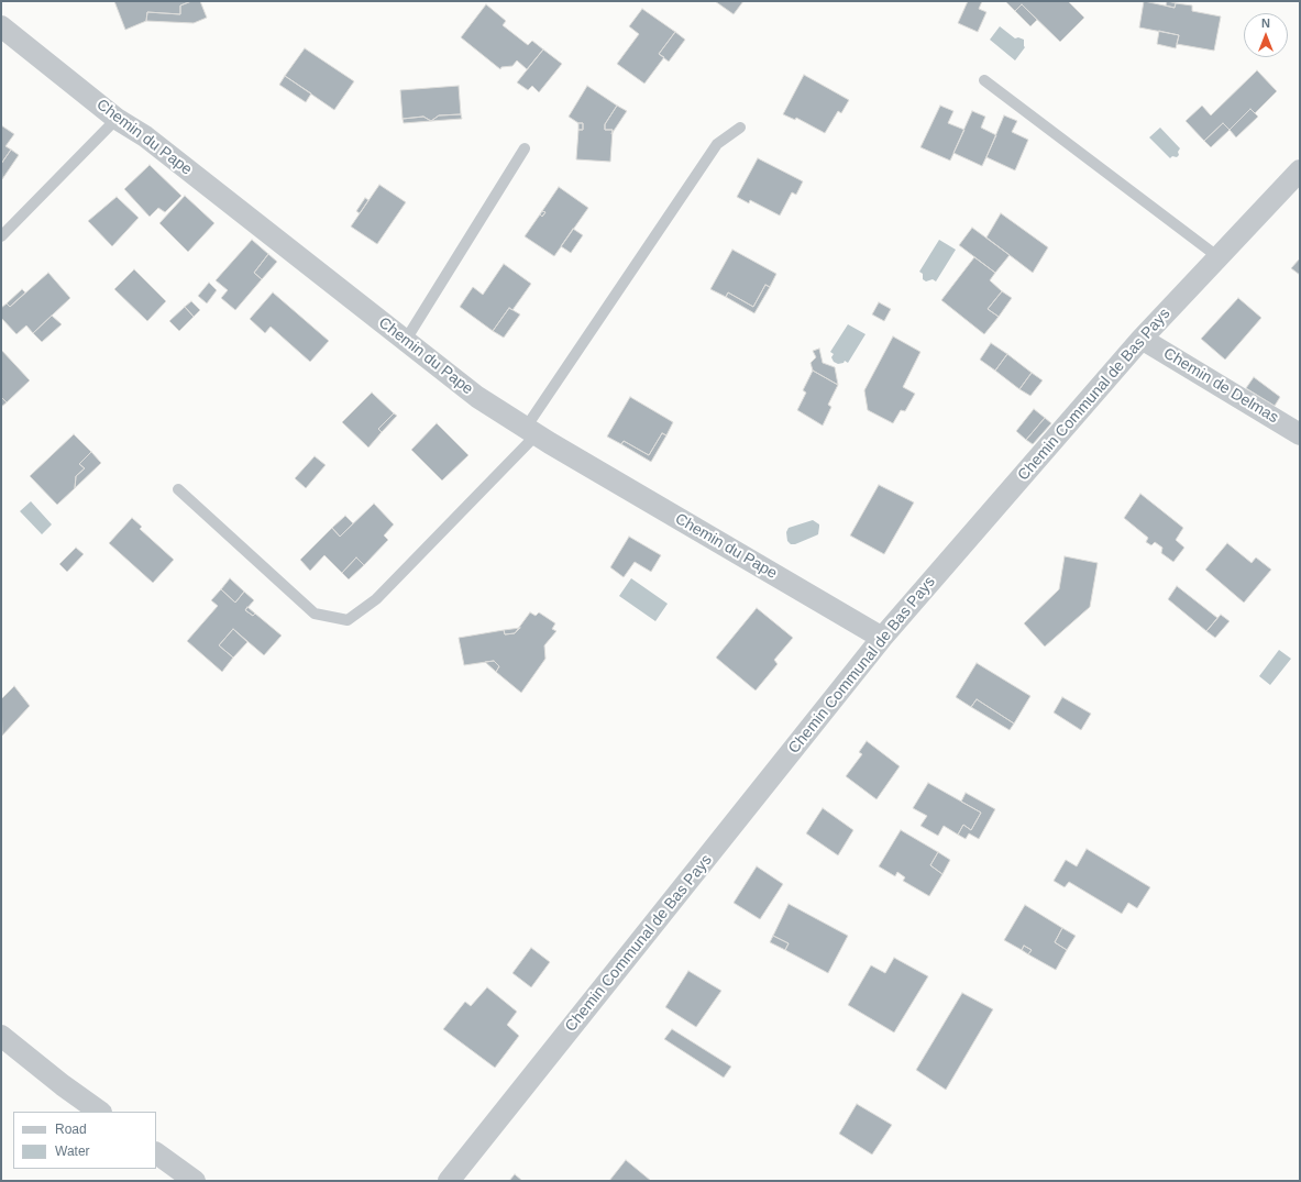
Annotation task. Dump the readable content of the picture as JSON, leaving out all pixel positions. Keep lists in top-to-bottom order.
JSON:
{
  "streets": {
    "street": ["Chemin du Pape", "Chemin de Delmas", "Chemin Communal de Bas Pays"]
  },
  "crossings": [
    ["Chemin du Pape", "Chemin Communal de Bas Pays"],
    ["Chemin de Delmas", "Chemin Communal de Bas Pays"]
  ],
  "legend": ["Road", "Water"],
  "north": "top"
}
